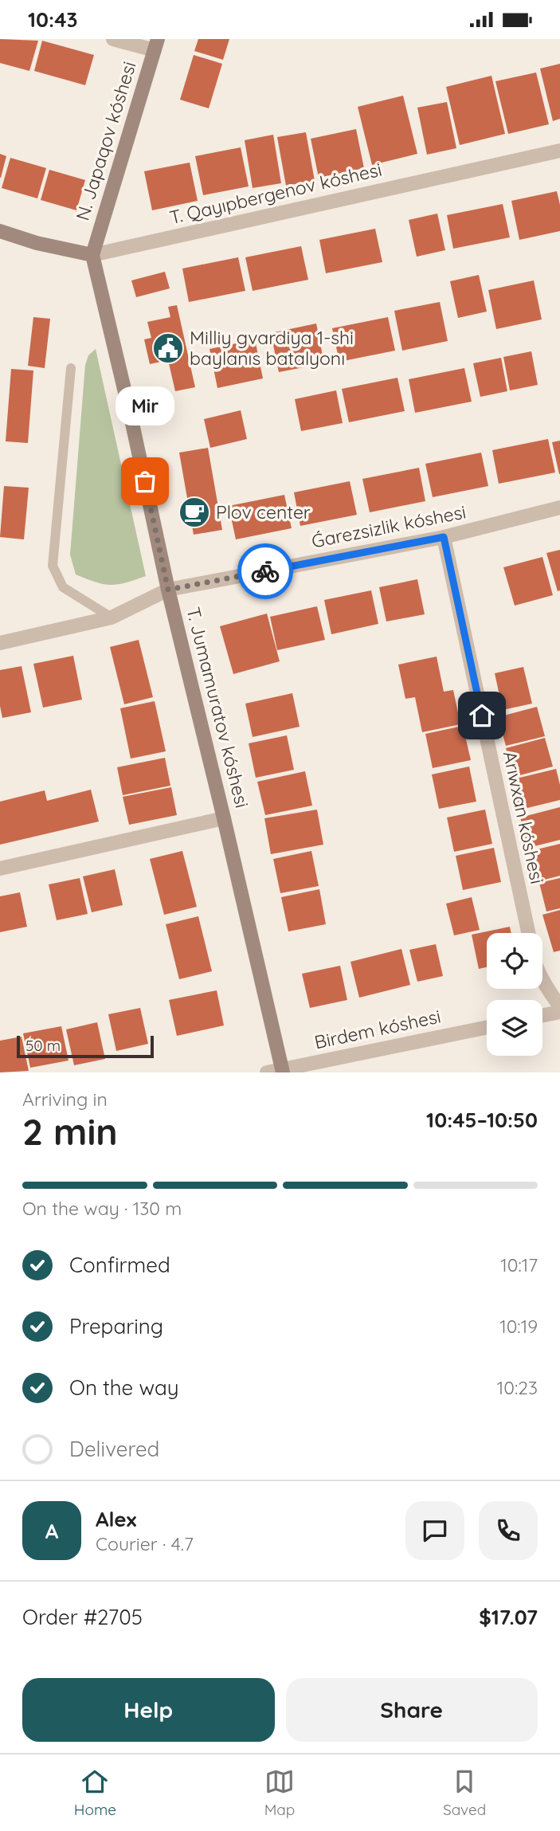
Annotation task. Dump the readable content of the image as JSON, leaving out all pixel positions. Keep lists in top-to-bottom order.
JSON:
{
  "streets": {
    "main road": ["N. Japaqov kóshesi", "T. Qayıpbergenov kóshesi", "T. Jumamuratov kóshesi"],
    "street": ["Ǵarezsizlik kóshesi", "Arıwxan kóshesi", "Birdem kóshesi"]
  },
  "crossings": [
    ["N. Japaqov kóshesi", "T. Qayıpbergenov kóshesi"],
    ["N. Japaqov kóshesi", "T. Jumamuratov kóshesi"],
    ["T. Qayıpbergenov kóshesi", "T. Jumamuratov kóshesi"],
    ["Ǵarezsizlik kóshesi", "T. Jumamuratov kóshesi"],
    ["Ǵarezsizlik kóshesi", "Arıwxan kóshesi"],
    ["T. Jumamuratov kóshesi", "Birdem kóshesi"]
  ],
  "places": {
    "public building": ["Milliy gvardiya 1-shi baylanıs batalyonı"],
    "other": ["Mir"],
    "cafe": ["Plov center"]
  },
  "scale_bar": "50 m",
  "page": {
    "status": "10:43",
    "bubble": "Mir",
    "scale": "50 m",
    "heading": ["2 min", "Arriving in", "10:45–10:50"],
    "panel": [
      "Alex",
      "Courier · 4.7",
      "Order #2705",
      "$17.07"
    ],
    "bar": "On the way · 130 m",
    "list": [
      ["Confirmed", "10:17"],
      ["Preparing", "10:19"],
      ["On the way", "10:23"],
      "Delivered"
    ],
    "round": "A",
    "buttons": ["Help", "Share"],
    "tabs": ["Home", "Map", "Saved"]
  }
}
